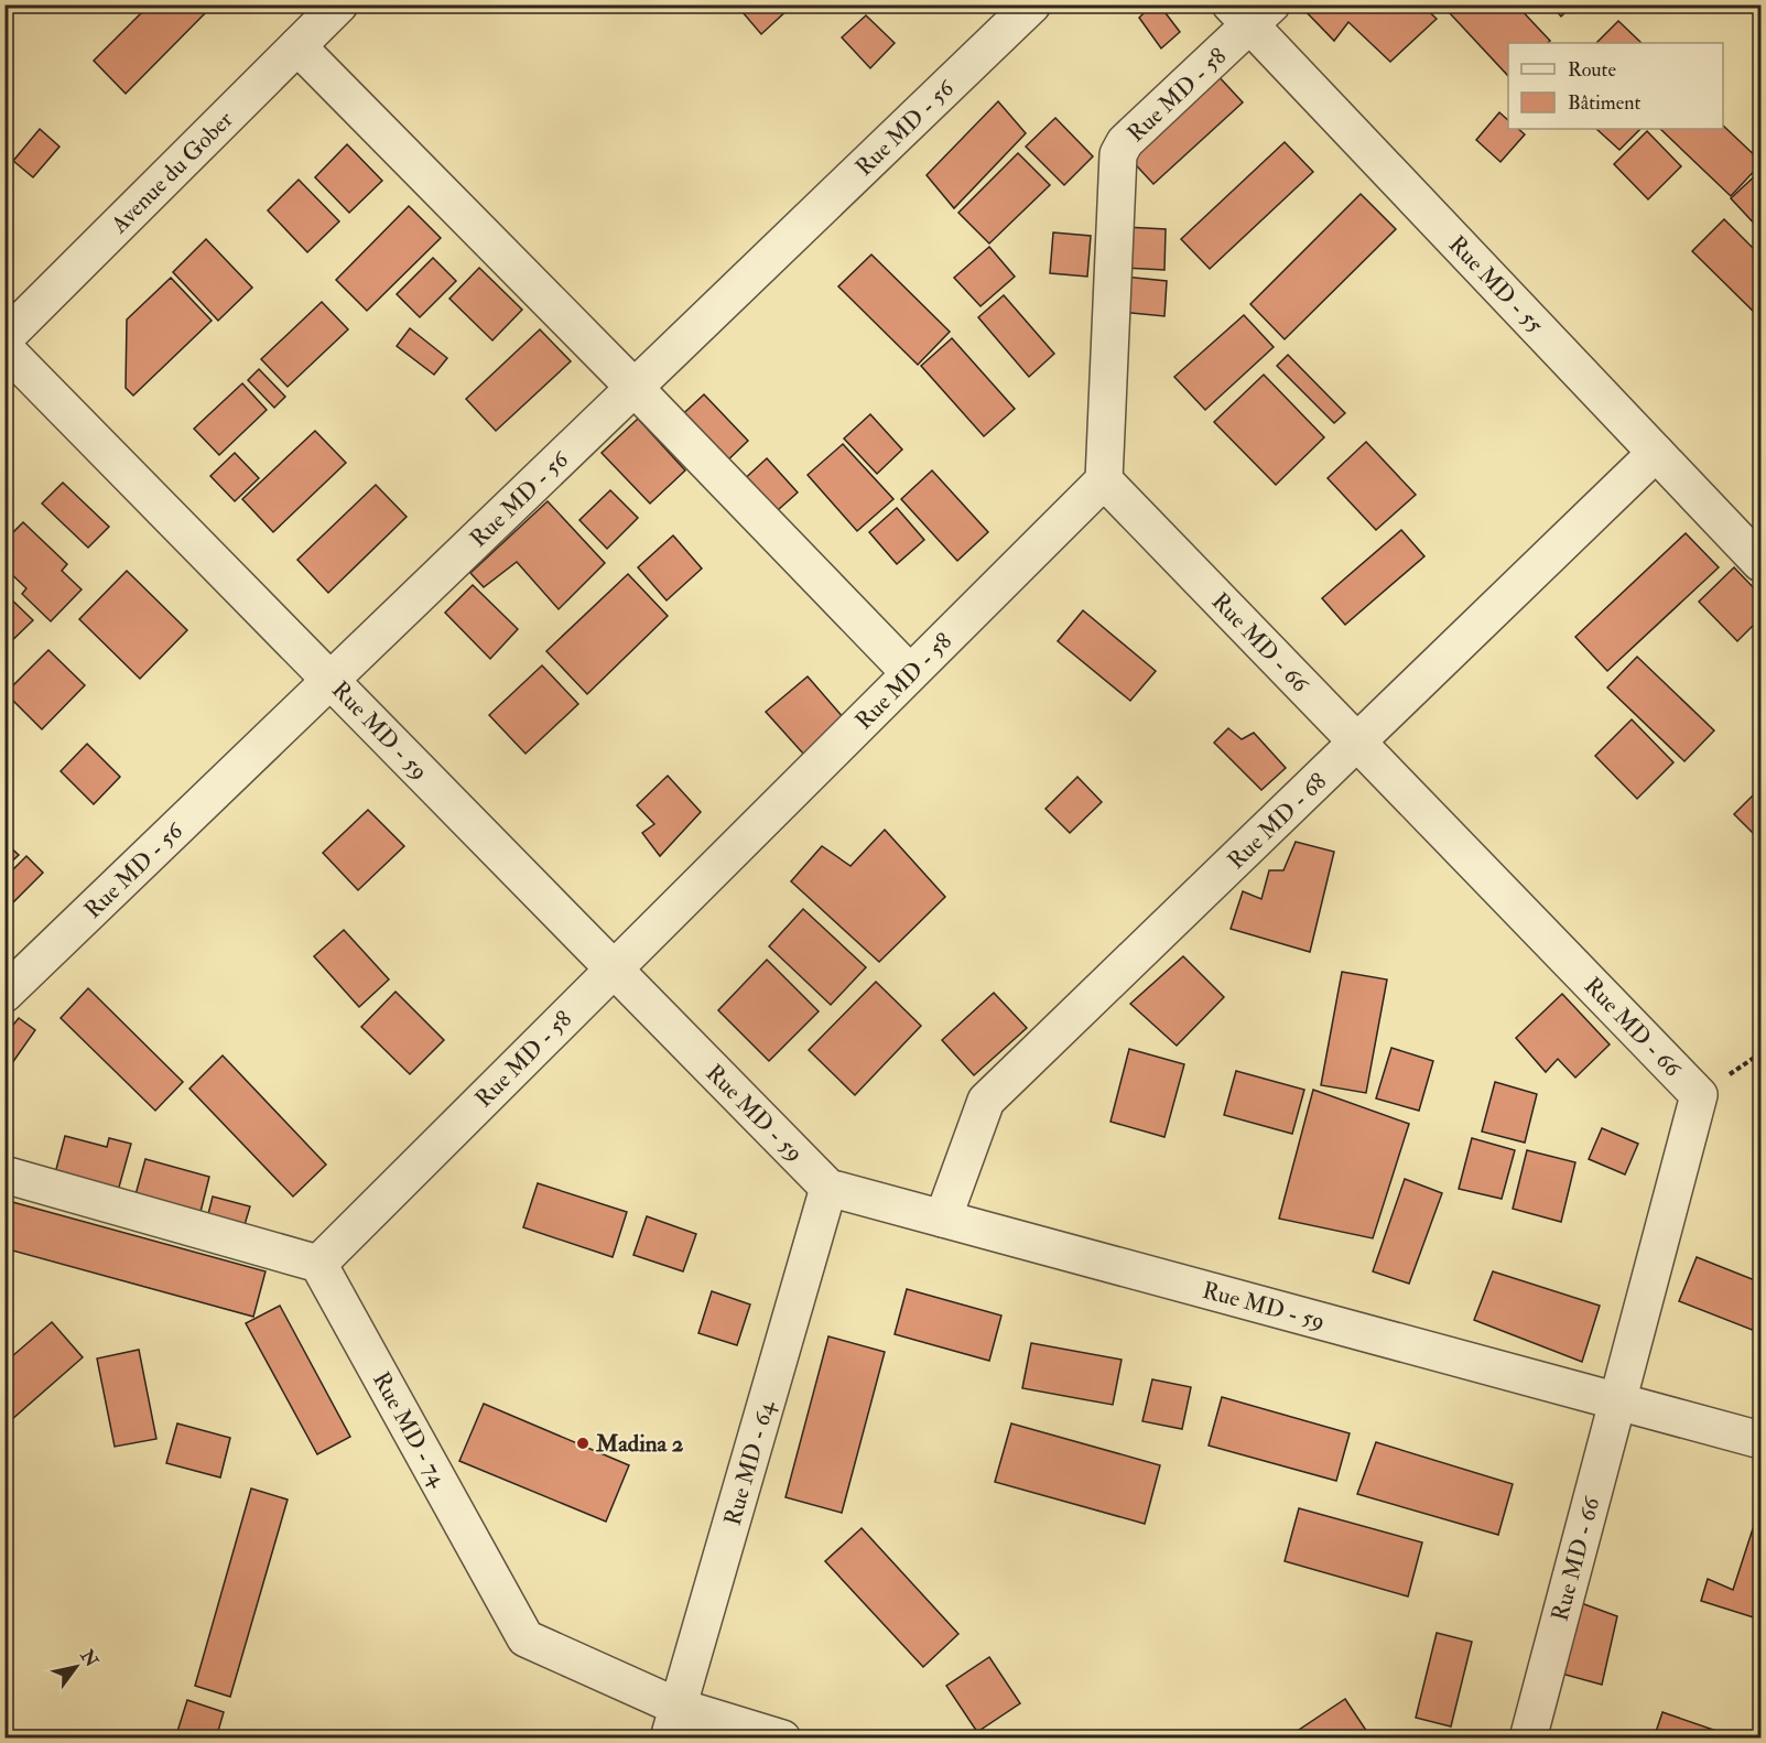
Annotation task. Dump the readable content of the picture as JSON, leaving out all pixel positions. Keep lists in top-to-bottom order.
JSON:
{
  "streets": {
    "street": [
      "Rue MD - 58",
      "Rue MD - 56",
      "Avenue du Gober",
      "Rue MD - 55",
      "Rue MD - 66",
      "Rue MD - 59",
      "Rue MD - 68",
      "Rue MD - 74",
      "Rue MD - 64"
    ]
  },
  "crossings": [
    ["Rue MD - 58", "Rue MD - 55"],
    ["Rue MD - 58", "Rue MD - 66"],
    ["Rue MD - 58", "Rue MD - 59"],
    ["Rue MD - 58", "Rue MD - 74"],
    ["Rue MD - 56", "Rue MD - 59"],
    ["Rue MD - 55", "Rue MD - 68"],
    ["Rue MD - 66", "Rue MD - 59"],
    ["Rue MD - 66", "Rue MD - 68"],
    ["Rue MD - 59", "Rue MD - 68"],
    ["Rue MD - 59", "Rue MD - 64"],
    ["Rue MD - 74", "Rue MD - 64"]
  ],
  "places": ["Madina 2"],
  "legend": ["Route", "Bâtiment"],
  "north": "top right"
}
